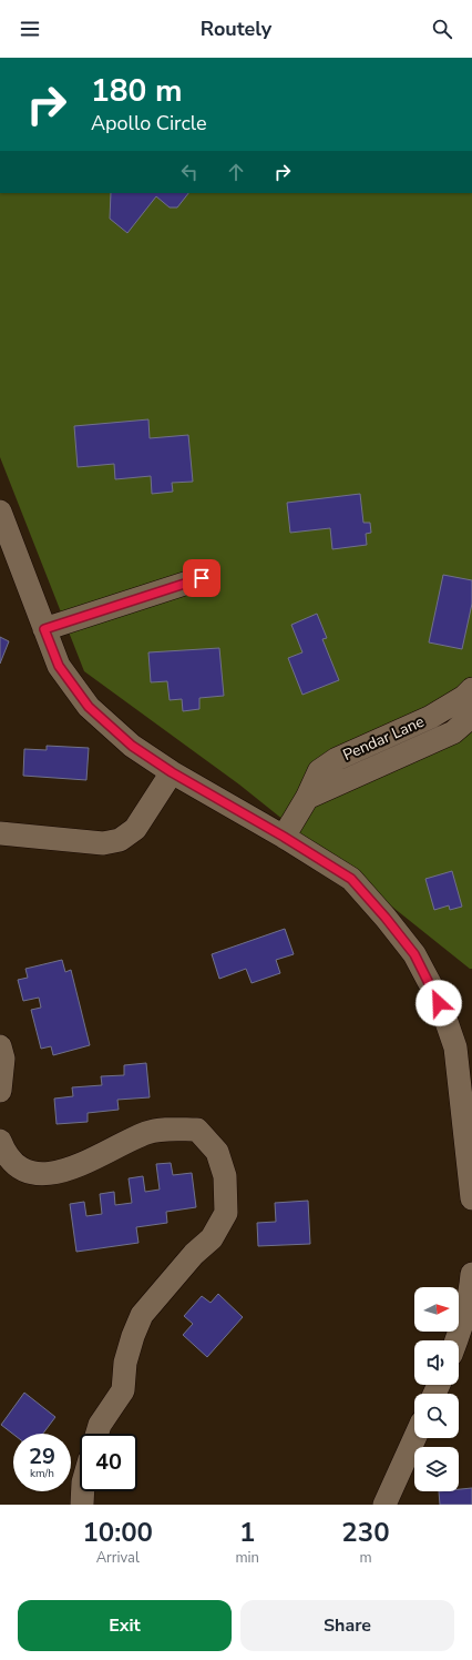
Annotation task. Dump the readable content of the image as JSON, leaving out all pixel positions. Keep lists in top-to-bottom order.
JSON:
{
  "streets": {
    "street": ["Pendar Lane"]
  },
  "north": "right",
  "page": {
    "header": "Routely",
    "turn": ["180 m", "Apollo Circle"],
    "speed": "29 km/h",
    "limit": "40",
    "eta": [
      "10:00",
      "Arrival",
      "1",
      "min",
      "230",
      "m"
    ],
    "buttons": ["Exit", "Share"]
  }
}
